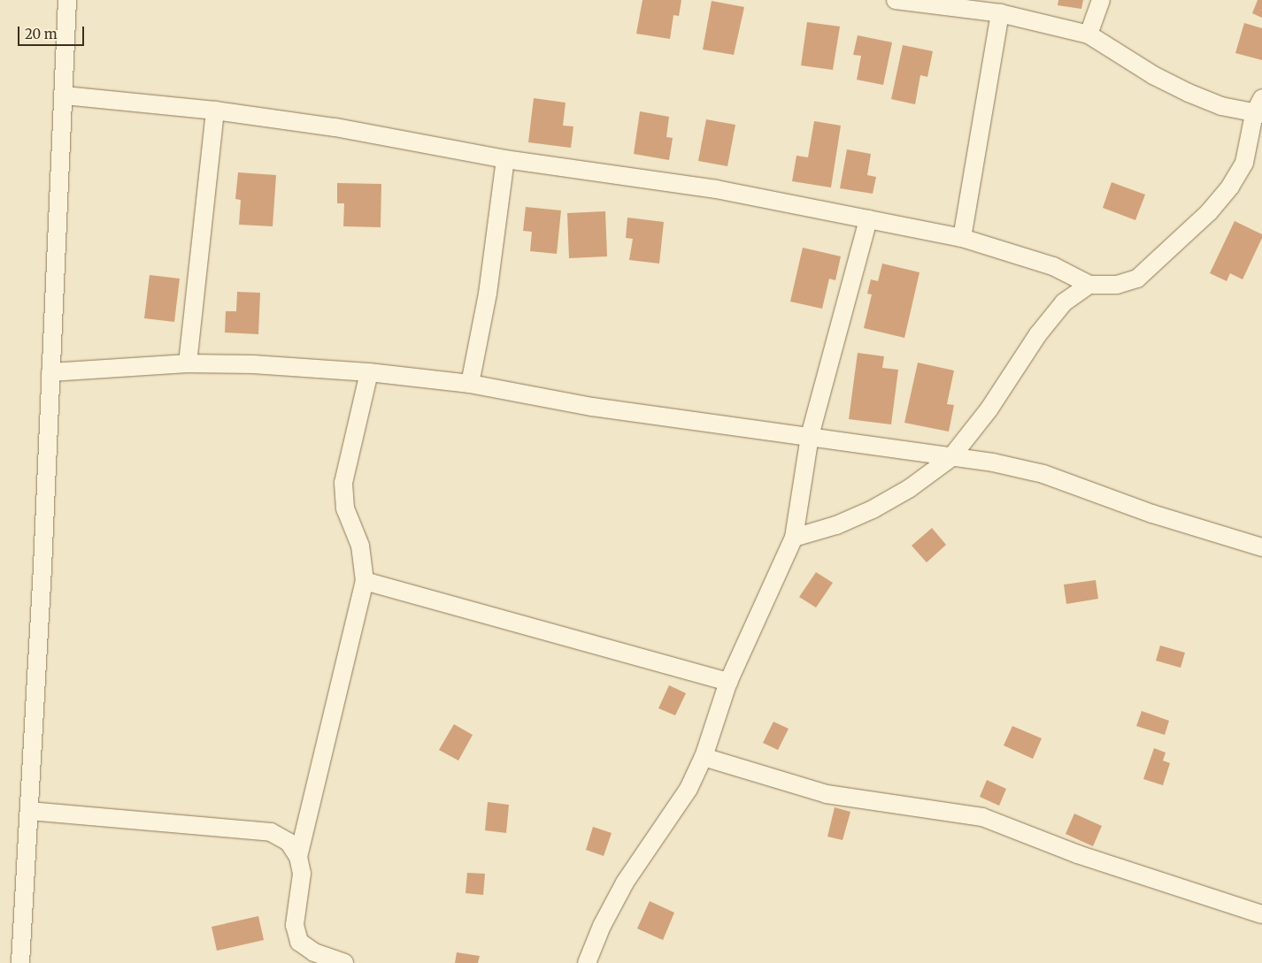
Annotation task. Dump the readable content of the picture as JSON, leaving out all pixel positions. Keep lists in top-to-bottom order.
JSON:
{
  "scale_bar": "20 m"
}
